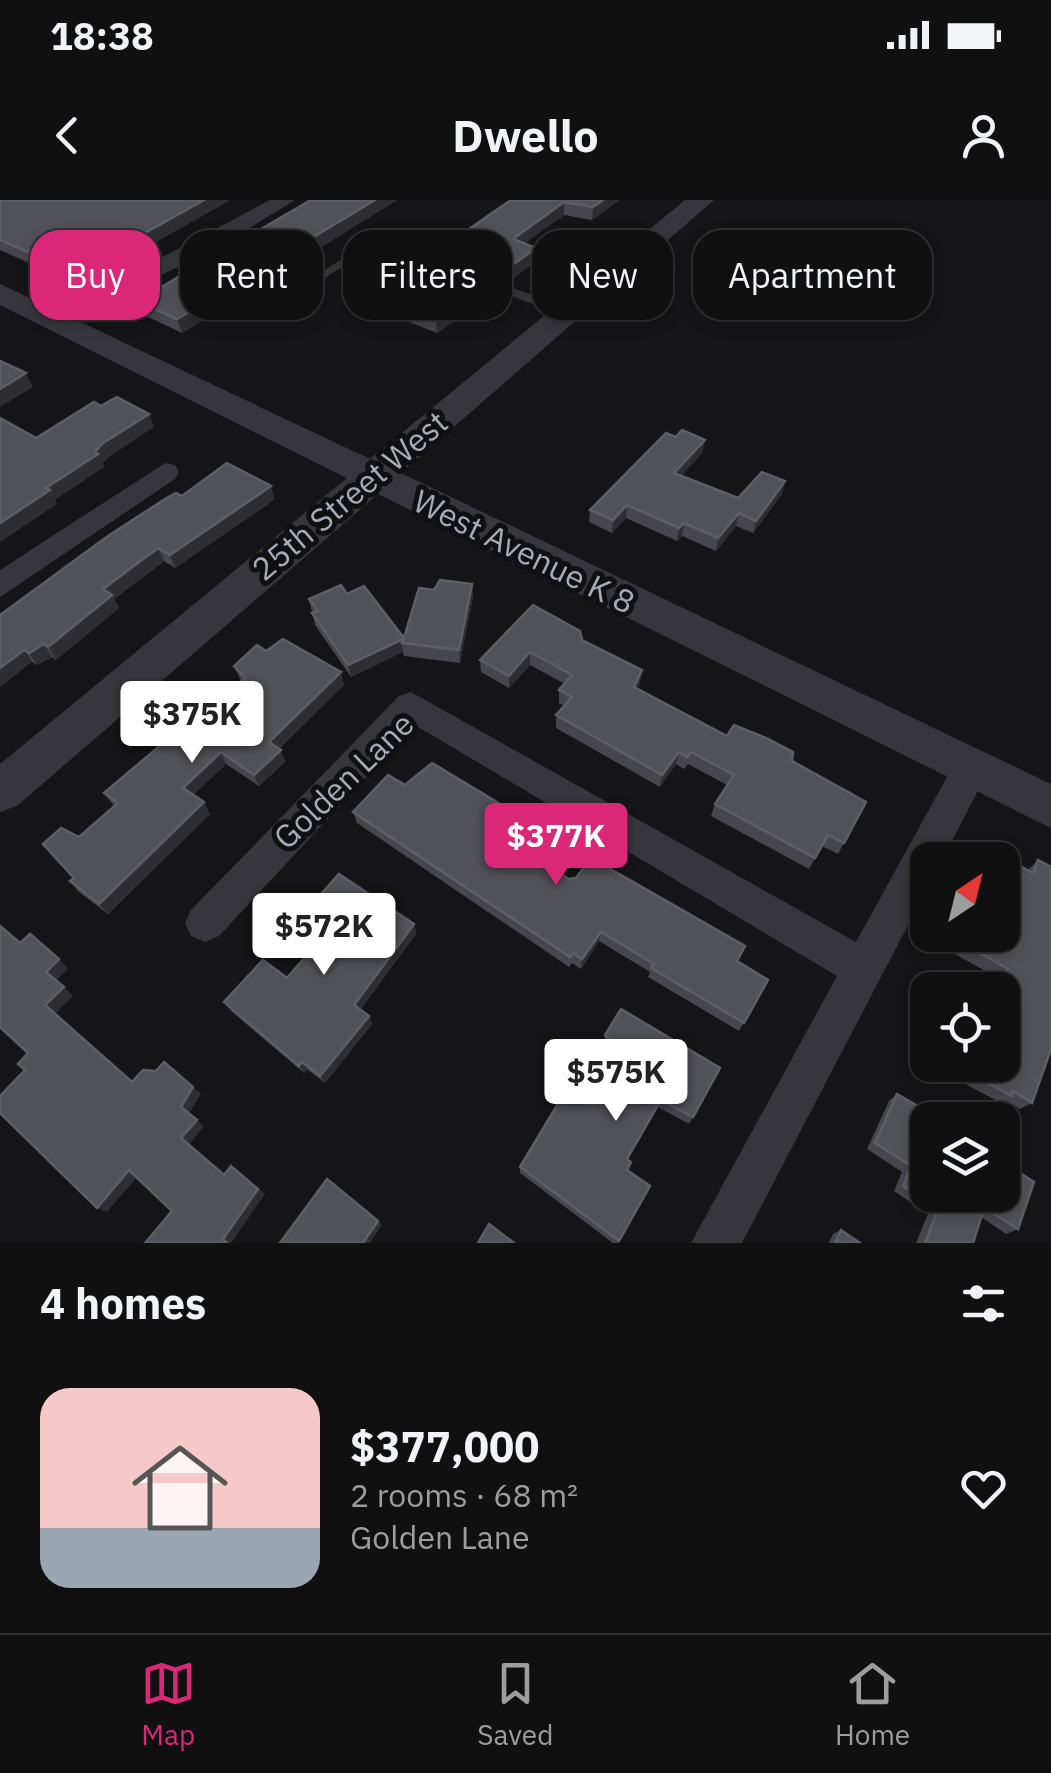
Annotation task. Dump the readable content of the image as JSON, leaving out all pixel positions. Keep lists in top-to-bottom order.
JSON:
{
  "streets": {
    "street": ["25th Street West", "West Avenue K 8", "Golden Lane"]
  },
  "crossings": [
    ["25th Street West", "West Avenue K 8"]
  ],
  "north": "top right",
  "page": {
    "status": "18:38",
    "header": "Dwello",
    "chip": [
      "Buy",
      "Rent",
      "Filters",
      "New",
      "Apartment"
    ],
    "price": [
      "$375K",
      "$377K",
      "$572K",
      "$575K"
    ],
    "heading": "4 homes",
    "list": [
      {
        "name": "$377,000",
        "note": "2 rooms · 68 m² · Golden Lane"
      }
    ],
    "tabs": ["Map", "Saved", "Home"]
  }
}
